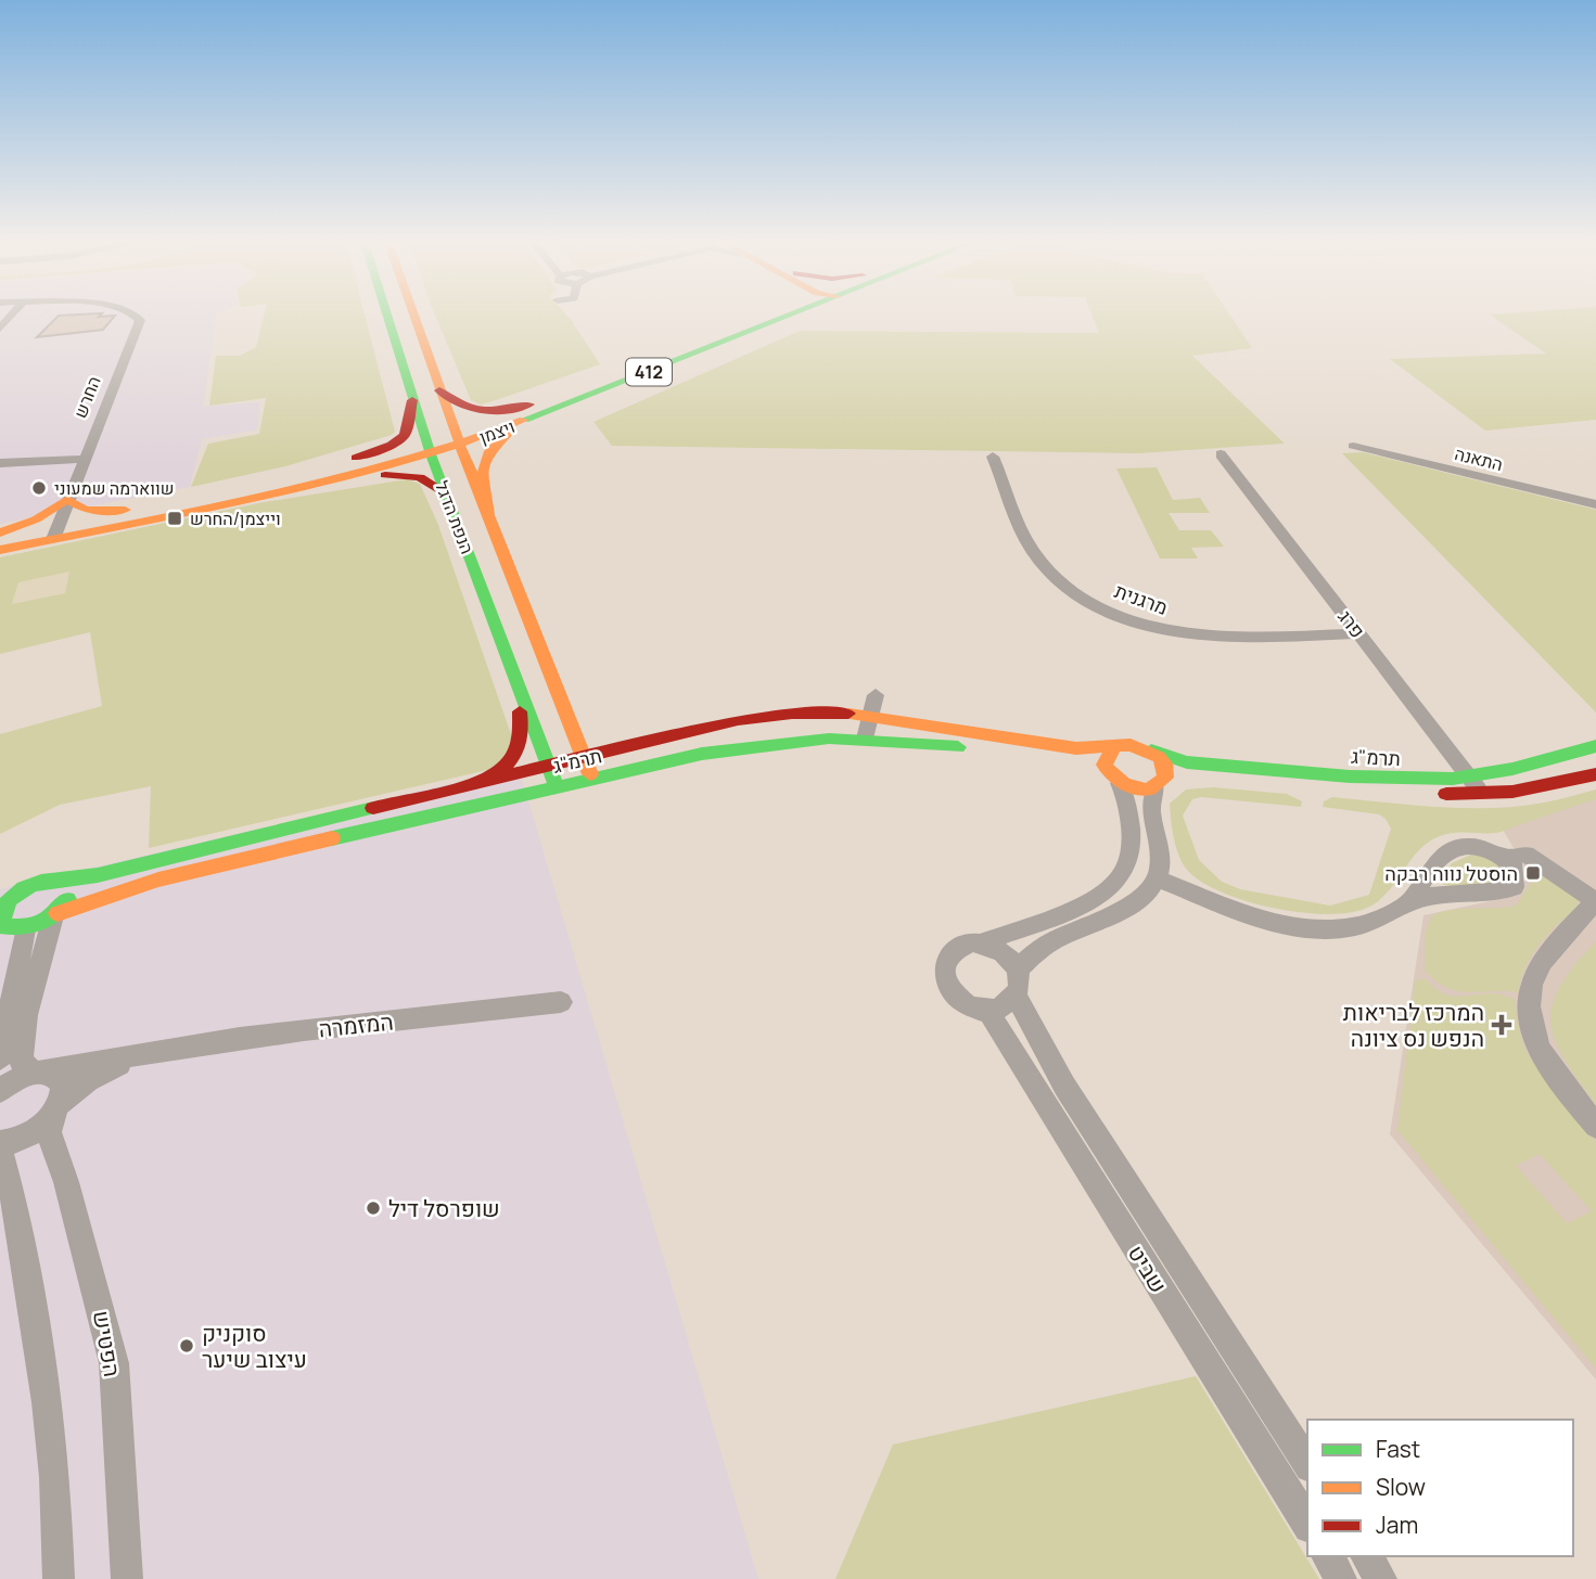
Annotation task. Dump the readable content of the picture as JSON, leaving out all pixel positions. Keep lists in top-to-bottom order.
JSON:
{
  "streets": {
    "main road": [
      "412",
      "ויצמן",
      "הנפת הדגל",
      "תרמ\"ג"
    ],
    "street": [
      "החרש",
      "התאנה",
      "מרגנית",
      "פרג",
      "המזמרה",
      "שביט",
      "הפטיש"
    ]
  },
  "crossings": [
    ["החרש", "ויצמן"],
    ["ויצמן", "הנפת הדגל"],
    ["הנפת הדגל", "תרמ\"ג"],
    ["מרגנית", "פרג"],
    ["פרג", "תרמ\"ג"],
    ["המזמרה", "הפטיש"]
  ],
  "places": {
    "other": ["שווארמה שמעוני", "שופרסל דיל", "סוקניק עיצוב שיער"],
    "transit": ["וייצמן/החרש", "הוסטל נווה רבקה"],
    "health": ["המרכז לבריאות הנפש נס ציונה"]
  },
  "legend": ["Fast", "Slow", "Jam"]
}
